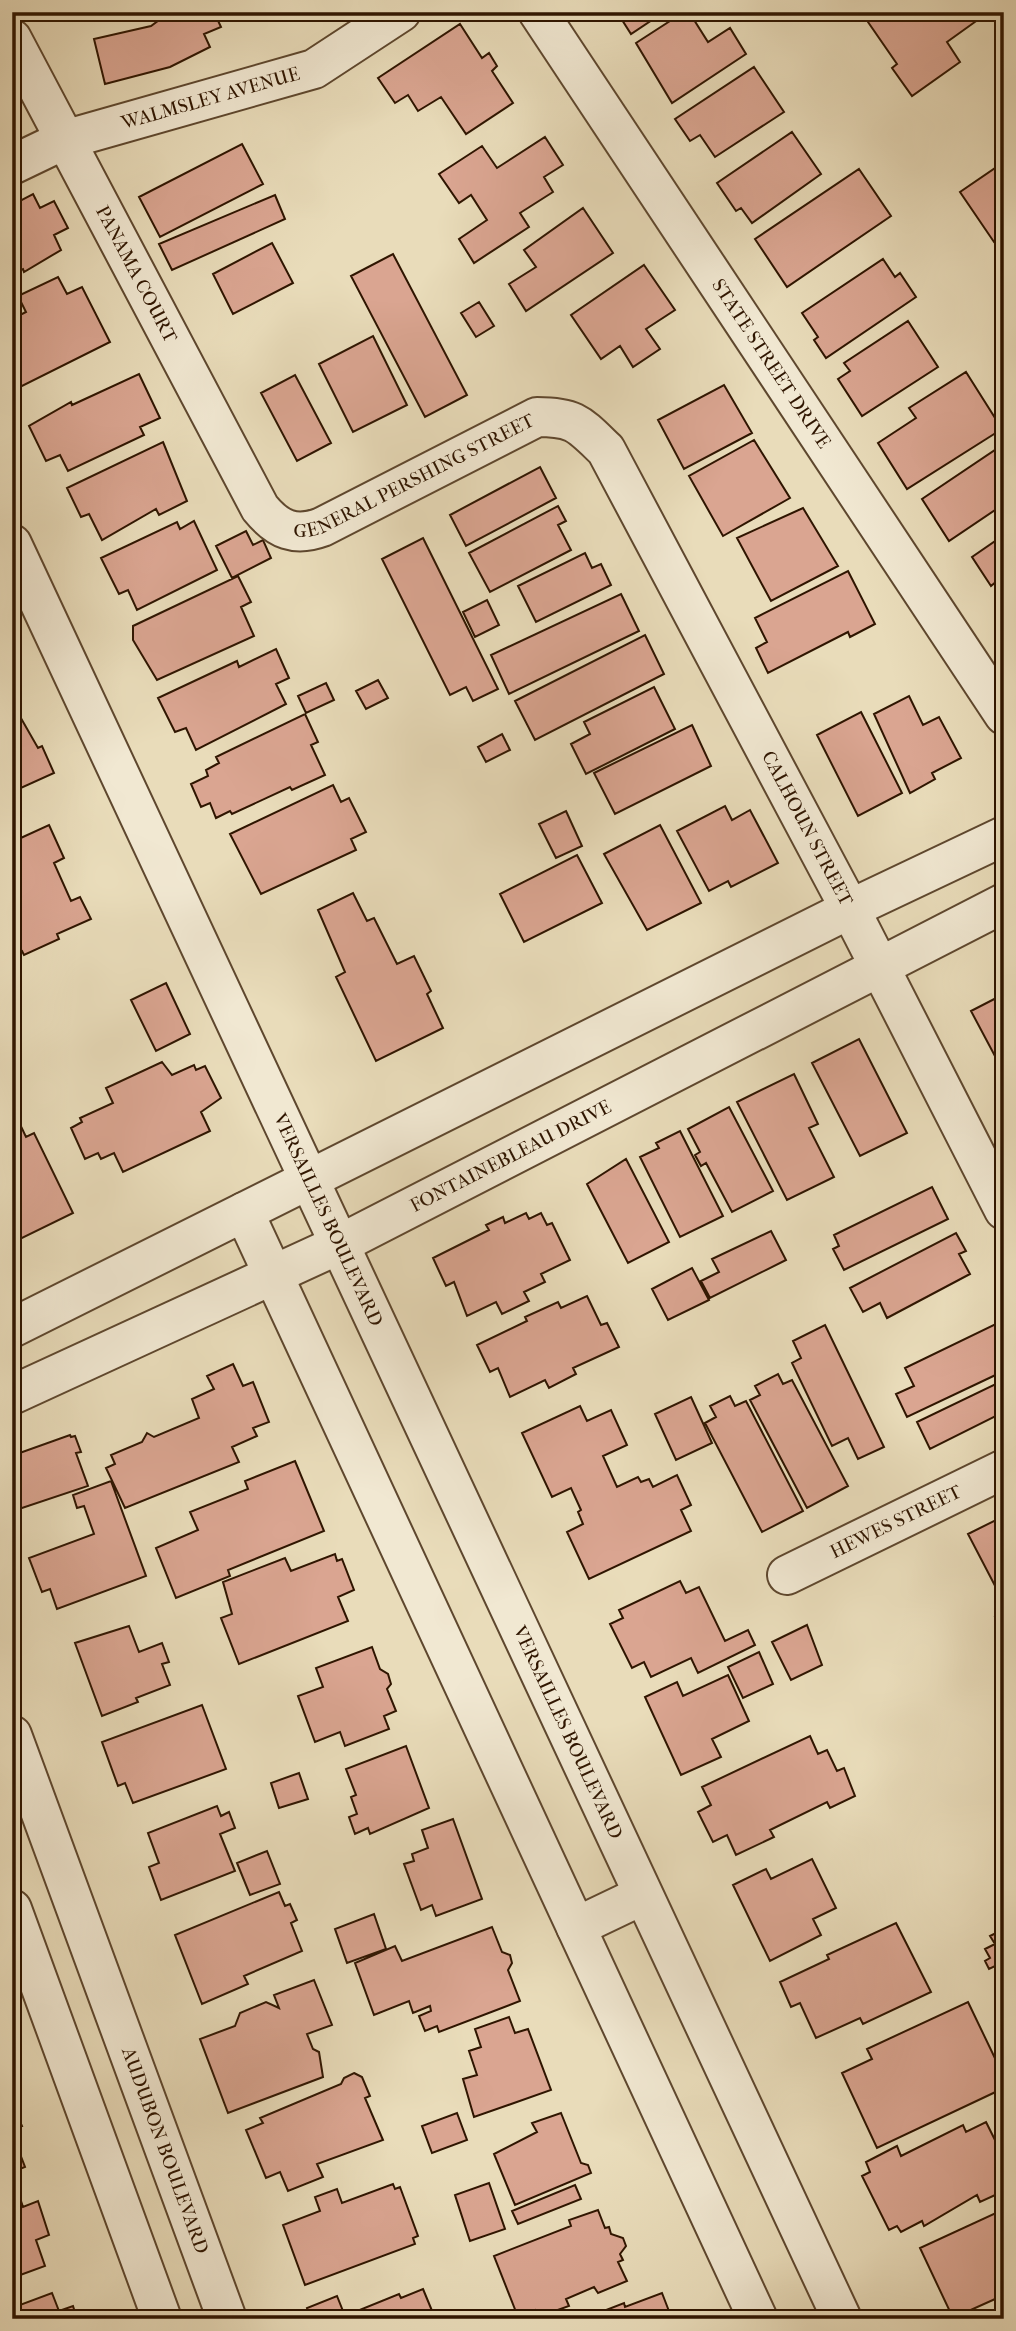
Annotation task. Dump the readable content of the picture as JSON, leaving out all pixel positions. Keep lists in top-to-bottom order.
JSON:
{
  "streets": {
    "street": [
      "WALMSLEY AVENUE",
      "PANAMA COURT",
      "STATE STREET DRIVE",
      "GENERAL PERSHING STREET",
      "CALHOUN STREET",
      "FONTAINEBLEAU DRIVE",
      "VERSAILLES BOULEVARD",
      "HEWES STREET",
      "AUDUBON BOULEVARD"
    ]
  },
  "crossings": [
    ["WALMSLEY AVENUE", "PANAMA COURT"],
    ["PANAMA COURT", "GENERAL PERSHING STREET"],
    ["GENERAL PERSHING STREET", "CALHOUN STREET"],
    ["CALHOUN STREET", "FONTAINEBLEAU DRIVE"],
    ["FONTAINEBLEAU DRIVE", "VERSAILLES BOULEVARD"]
  ]
}
